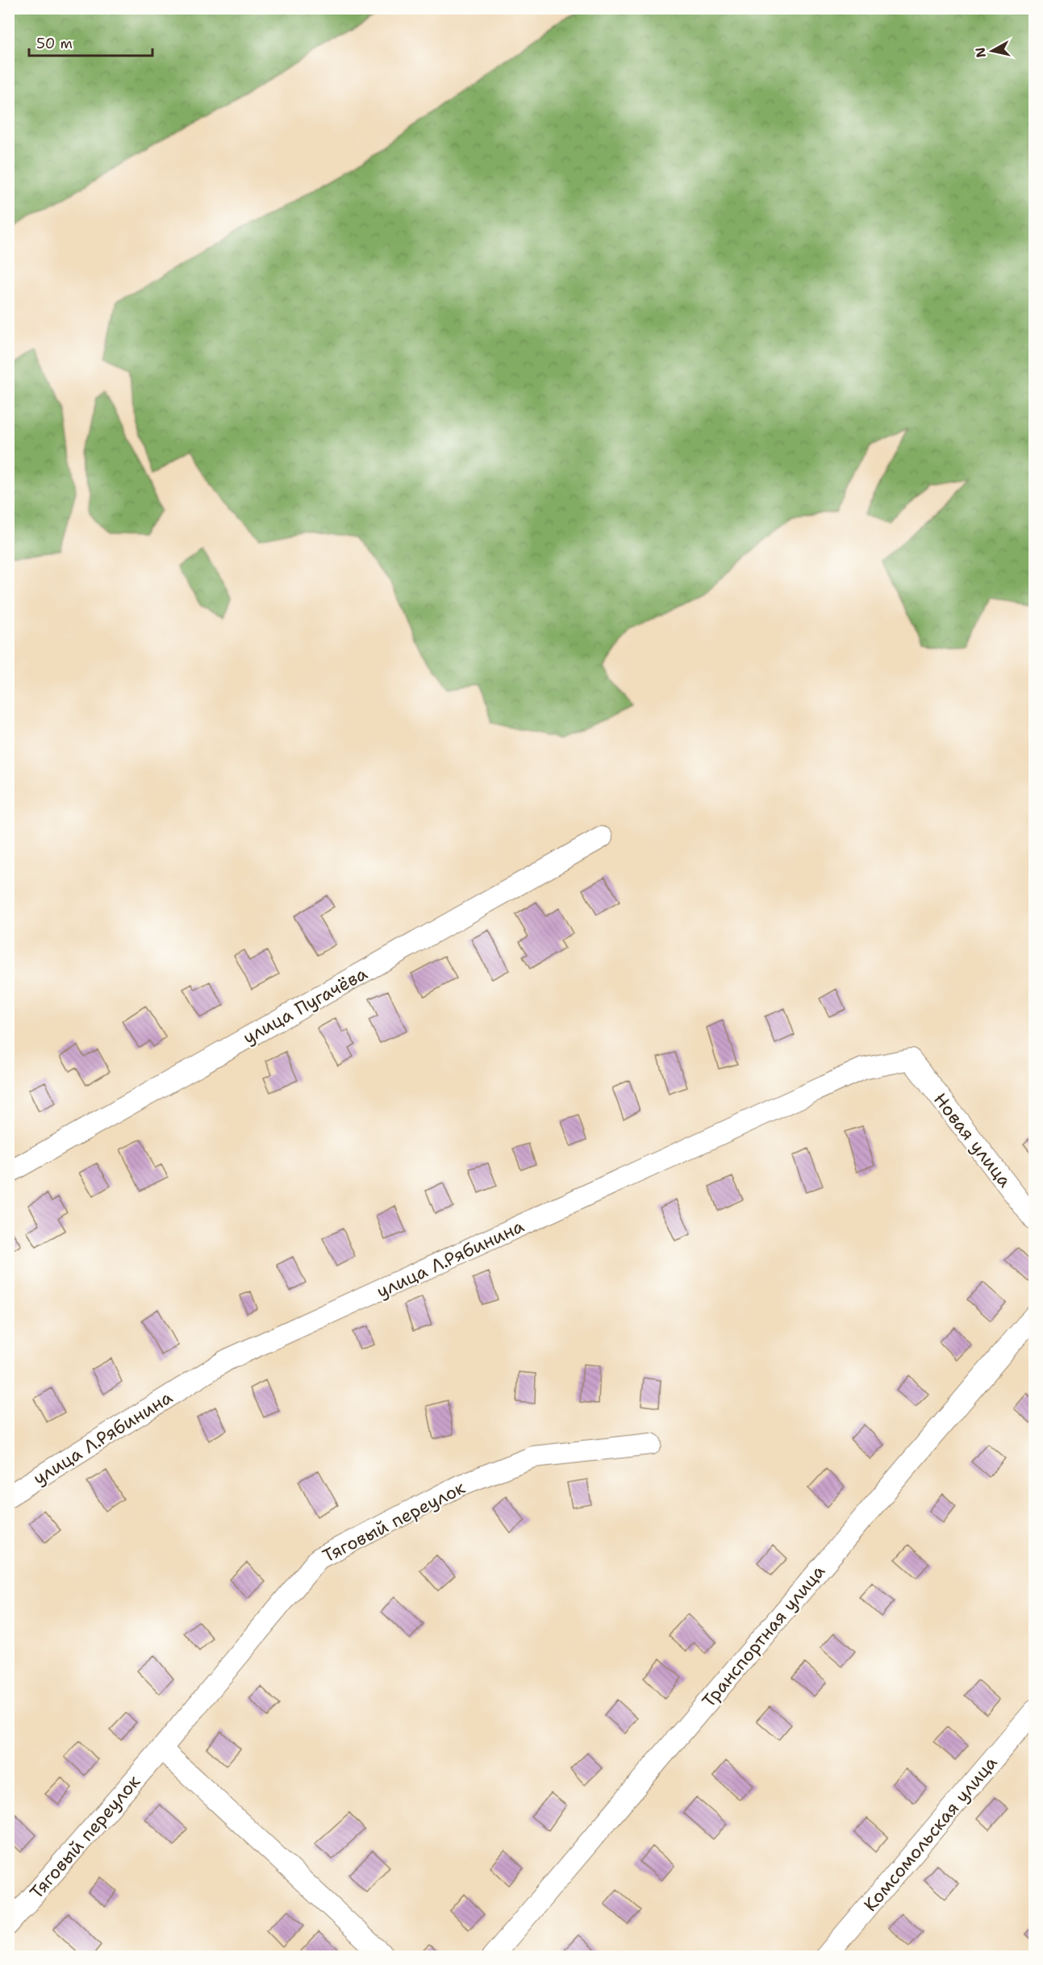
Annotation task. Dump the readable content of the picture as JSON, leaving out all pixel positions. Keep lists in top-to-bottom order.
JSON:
{
  "streets": {
    "street": [
      "улица Пугачёва",
      "Новая улица",
      "улица Л.Рябинина",
      "Тяговый переулок",
      "Транспортная улица",
      "Комсомольская улица"
    ]
  },
  "crossings": [
    ["Новая улица", "улица Л.Рябинина"]
  ],
  "scale_bar": "50 m",
  "north": "left"
}
